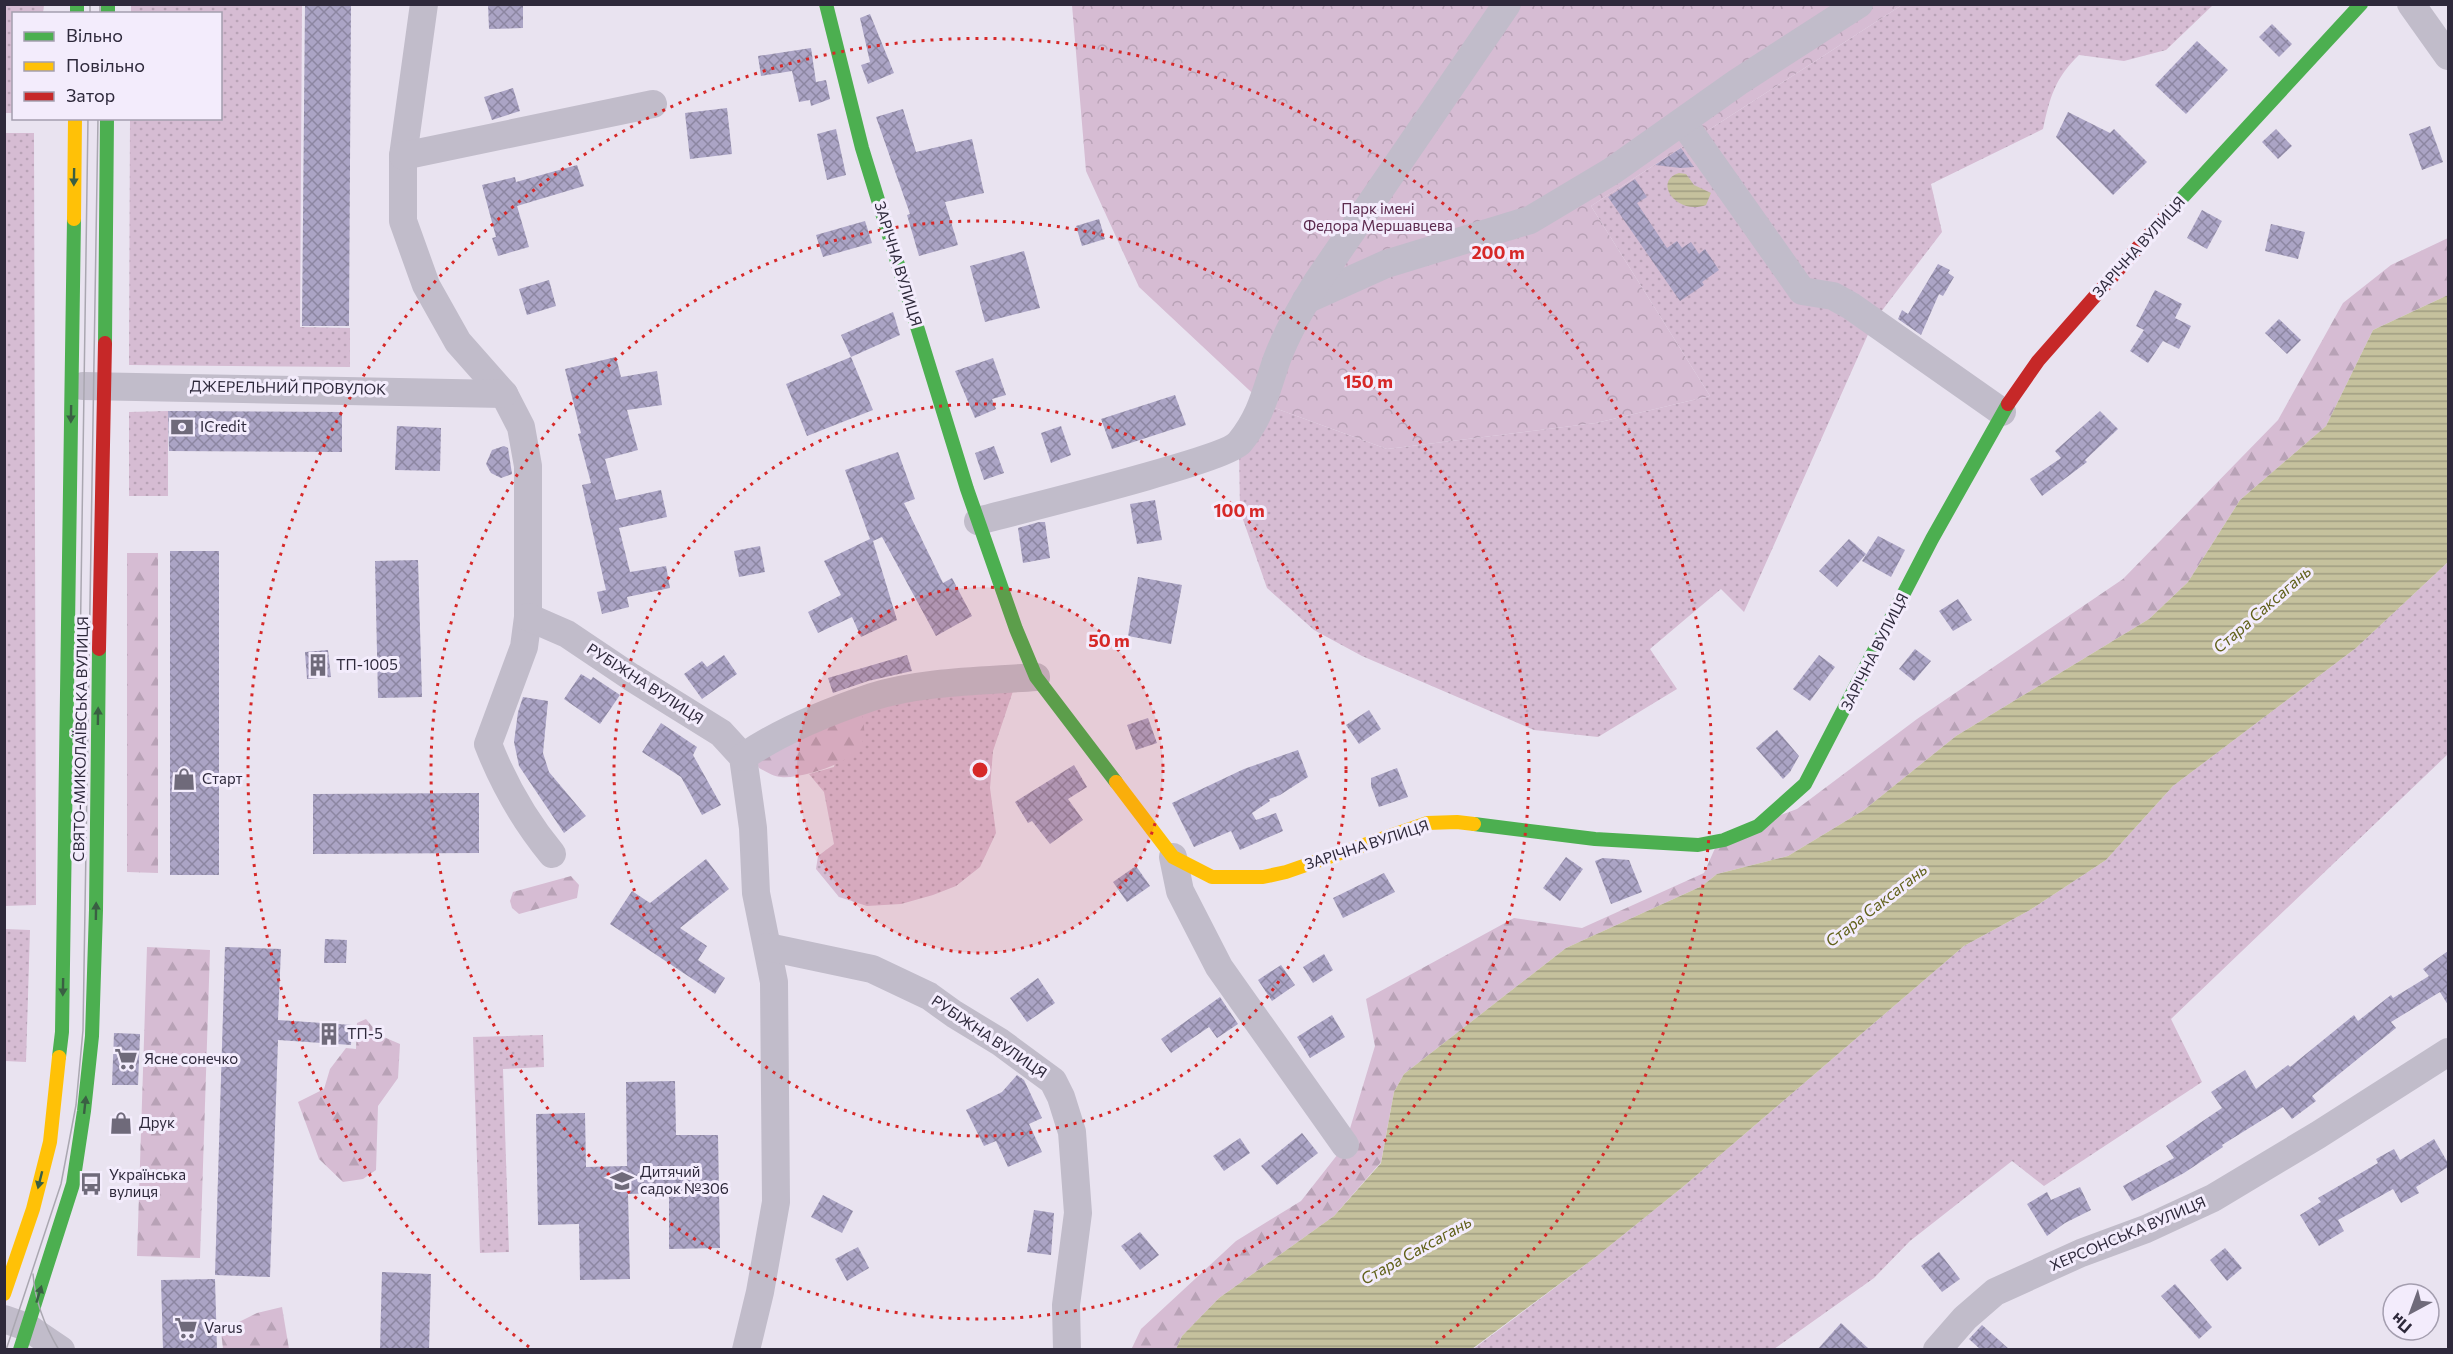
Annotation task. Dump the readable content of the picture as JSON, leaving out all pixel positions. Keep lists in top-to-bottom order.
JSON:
{
  "streets": {
    "street": [
      "ЗАРІЧНА ВУЛИЦЯ",
      "ДЖЕРЕЛЬНИЙ ПРОВУЛОК",
      "РУБІЖНА ВУЛИЦЯ",
      "СВЯТО-МИКОЛАЇВСЬКА ВУЛИЦЯ",
      "ХЕРСОНСЬКА ВУЛИЦЯ"
    ]
  },
  "crossings": [
    ["ДЖЕРЕЛЬНИЙ ПРОВУЛОК", "СВЯТО-МИКОЛАЇВСЬКА ВУЛИЦЯ"]
  ],
  "water": ["Стара Саксагань"],
  "parks": ["Парк імені Федора Мершавцева"],
  "places": {
    "bank": ["ICredit"],
    "building": ["ТП-1005", "ТП-5"],
    "shop": ["Старт", "Друк"],
    "supermarket": ["Ясне сонечко", "Varus"],
    "school or university": ["Дитячий садок №306"],
    "bus stop": ["Українська вулиця"]
  },
  "legend": ["Вільно", "Повільно", "Затор"],
  "north": "bottom left",
  "rings": [
    "200 m",
    "150 m",
    "100 m",
    "50 m"
  ]
}
